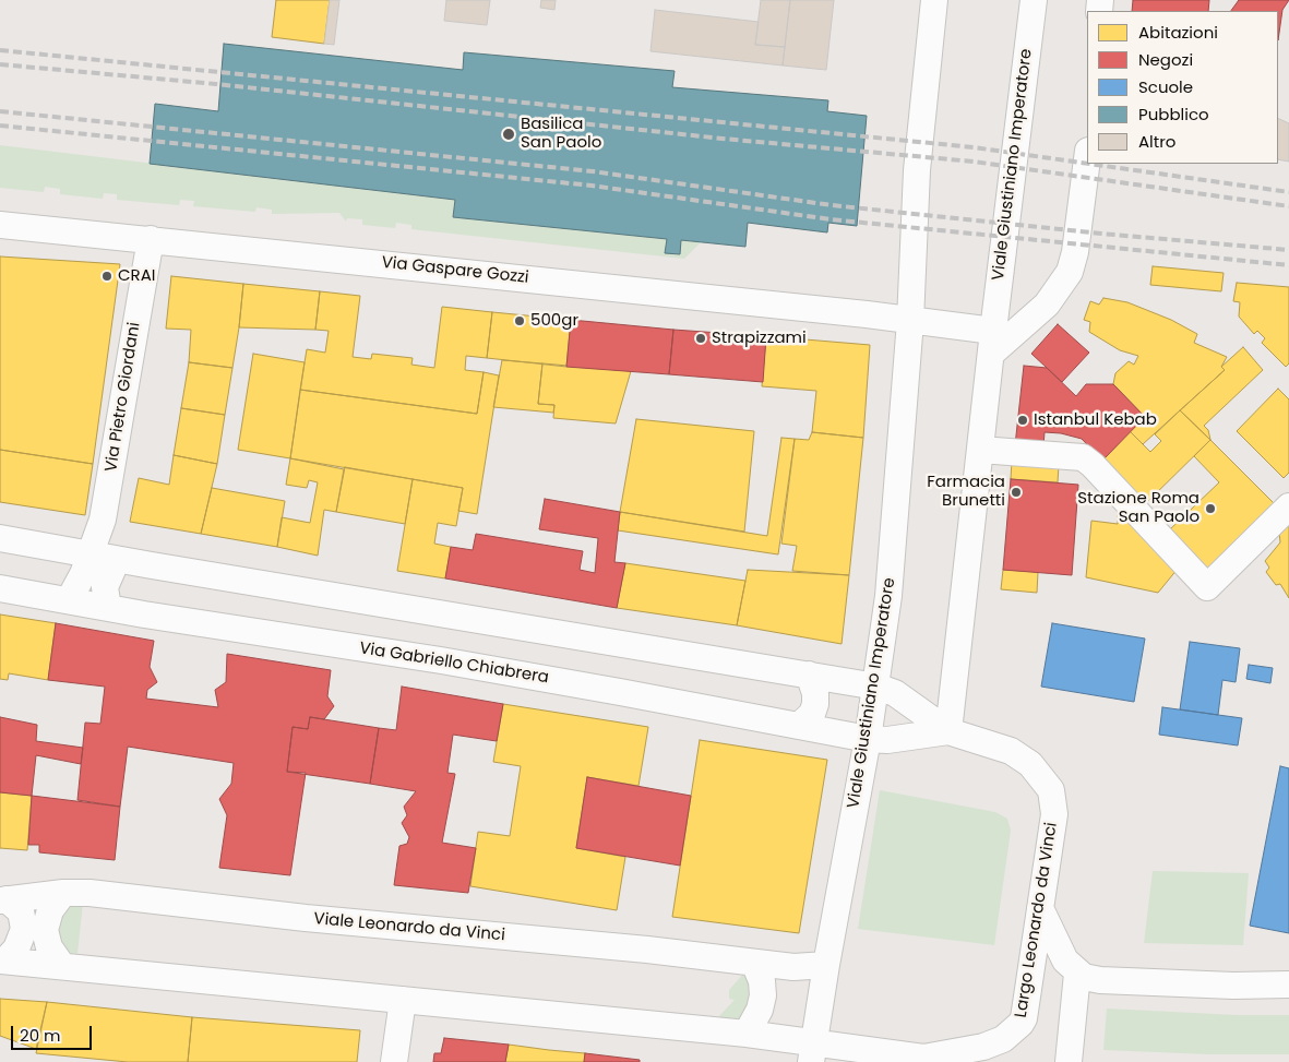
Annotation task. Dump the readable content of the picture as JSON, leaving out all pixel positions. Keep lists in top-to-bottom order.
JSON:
{
  "streets": {
    "street": [
      "Viale Giustiniano Imperatore",
      "Via Gaspare Gozzi",
      "Via Pietro Giordani",
      "Via Gabriello Chiabrera",
      "Largo Leonardo da Vinci",
      "Viale Leonardo da Vinci"
    ]
  },
  "crossings": [
    ["Viale Giustiniano Imperatore", "Via Gaspare Gozzi"],
    ["Viale Giustiniano Imperatore", "Via Gabriello Chiabrera"],
    ["Viale Giustiniano Imperatore", "Largo Leonardo da Vinci"],
    ["Viale Giustiniano Imperatore", "Viale Leonardo da Vinci"],
    ["Via Gaspare Gozzi", "Via Pietro Giordani"],
    ["Via Gabriello Chiabrera", "Largo Leonardo da Vinci"],
    ["Largo Leonardo da Vinci", "Viale Leonardo da Vinci"]
  ],
  "places": [
    "Basilica San Paolo",
    "CRAI",
    "500gr",
    "Strapizzami",
    "Istanbul Kebab",
    "Farmacia Brunetti",
    "Stazione Roma San Paolo"
  ],
  "legend": [
    "Abitazioni",
    "Negozi",
    "Scuole",
    "Pubblico",
    "Altro"
  ],
  "scale_bar": "20 m"
}
